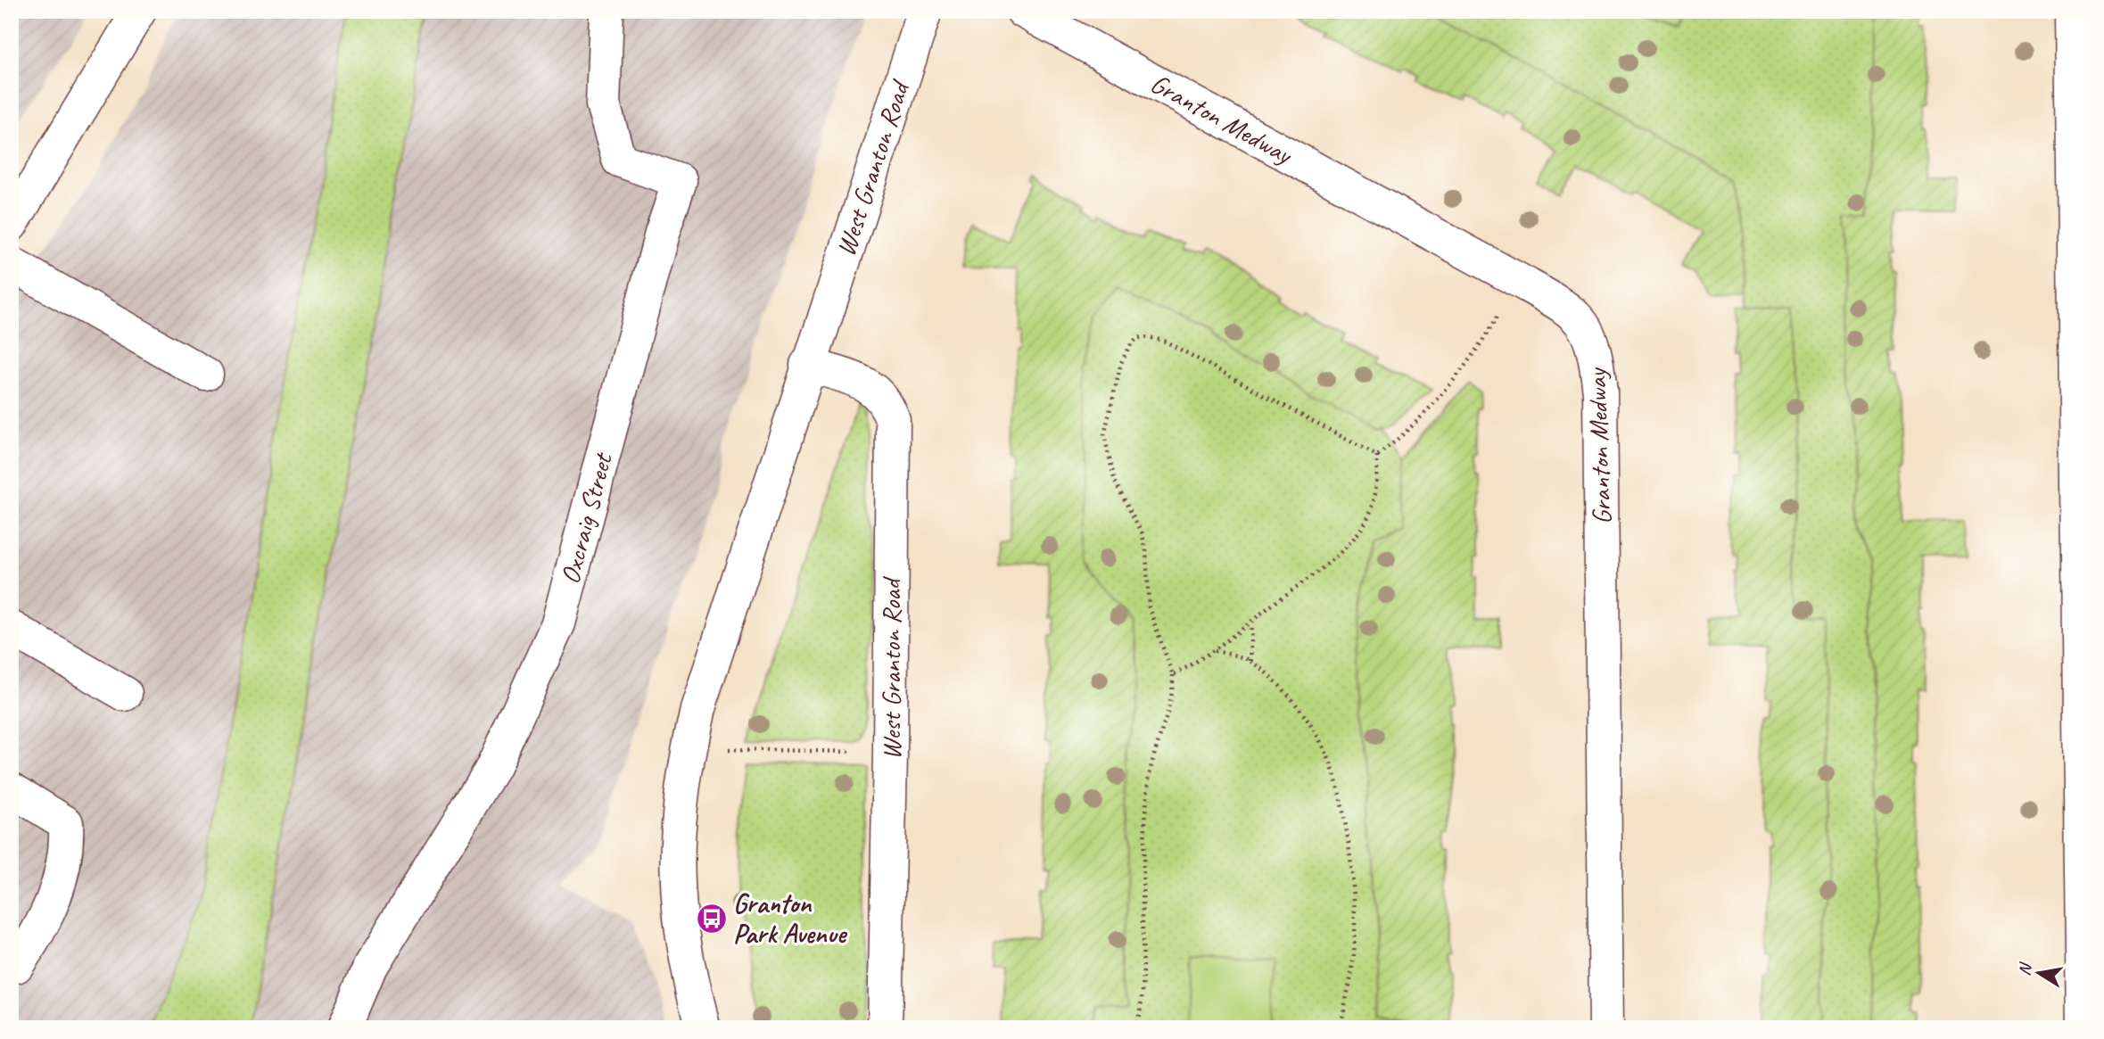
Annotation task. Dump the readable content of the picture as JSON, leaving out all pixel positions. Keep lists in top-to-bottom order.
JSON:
{
  "streets": {
    "street": ["Granton Medway", "West Granton Road", "Oxcraig Street"]
  },
  "places": {
    "bus stop": ["Granton Park Avenue"]
  },
  "north": "left"
}
